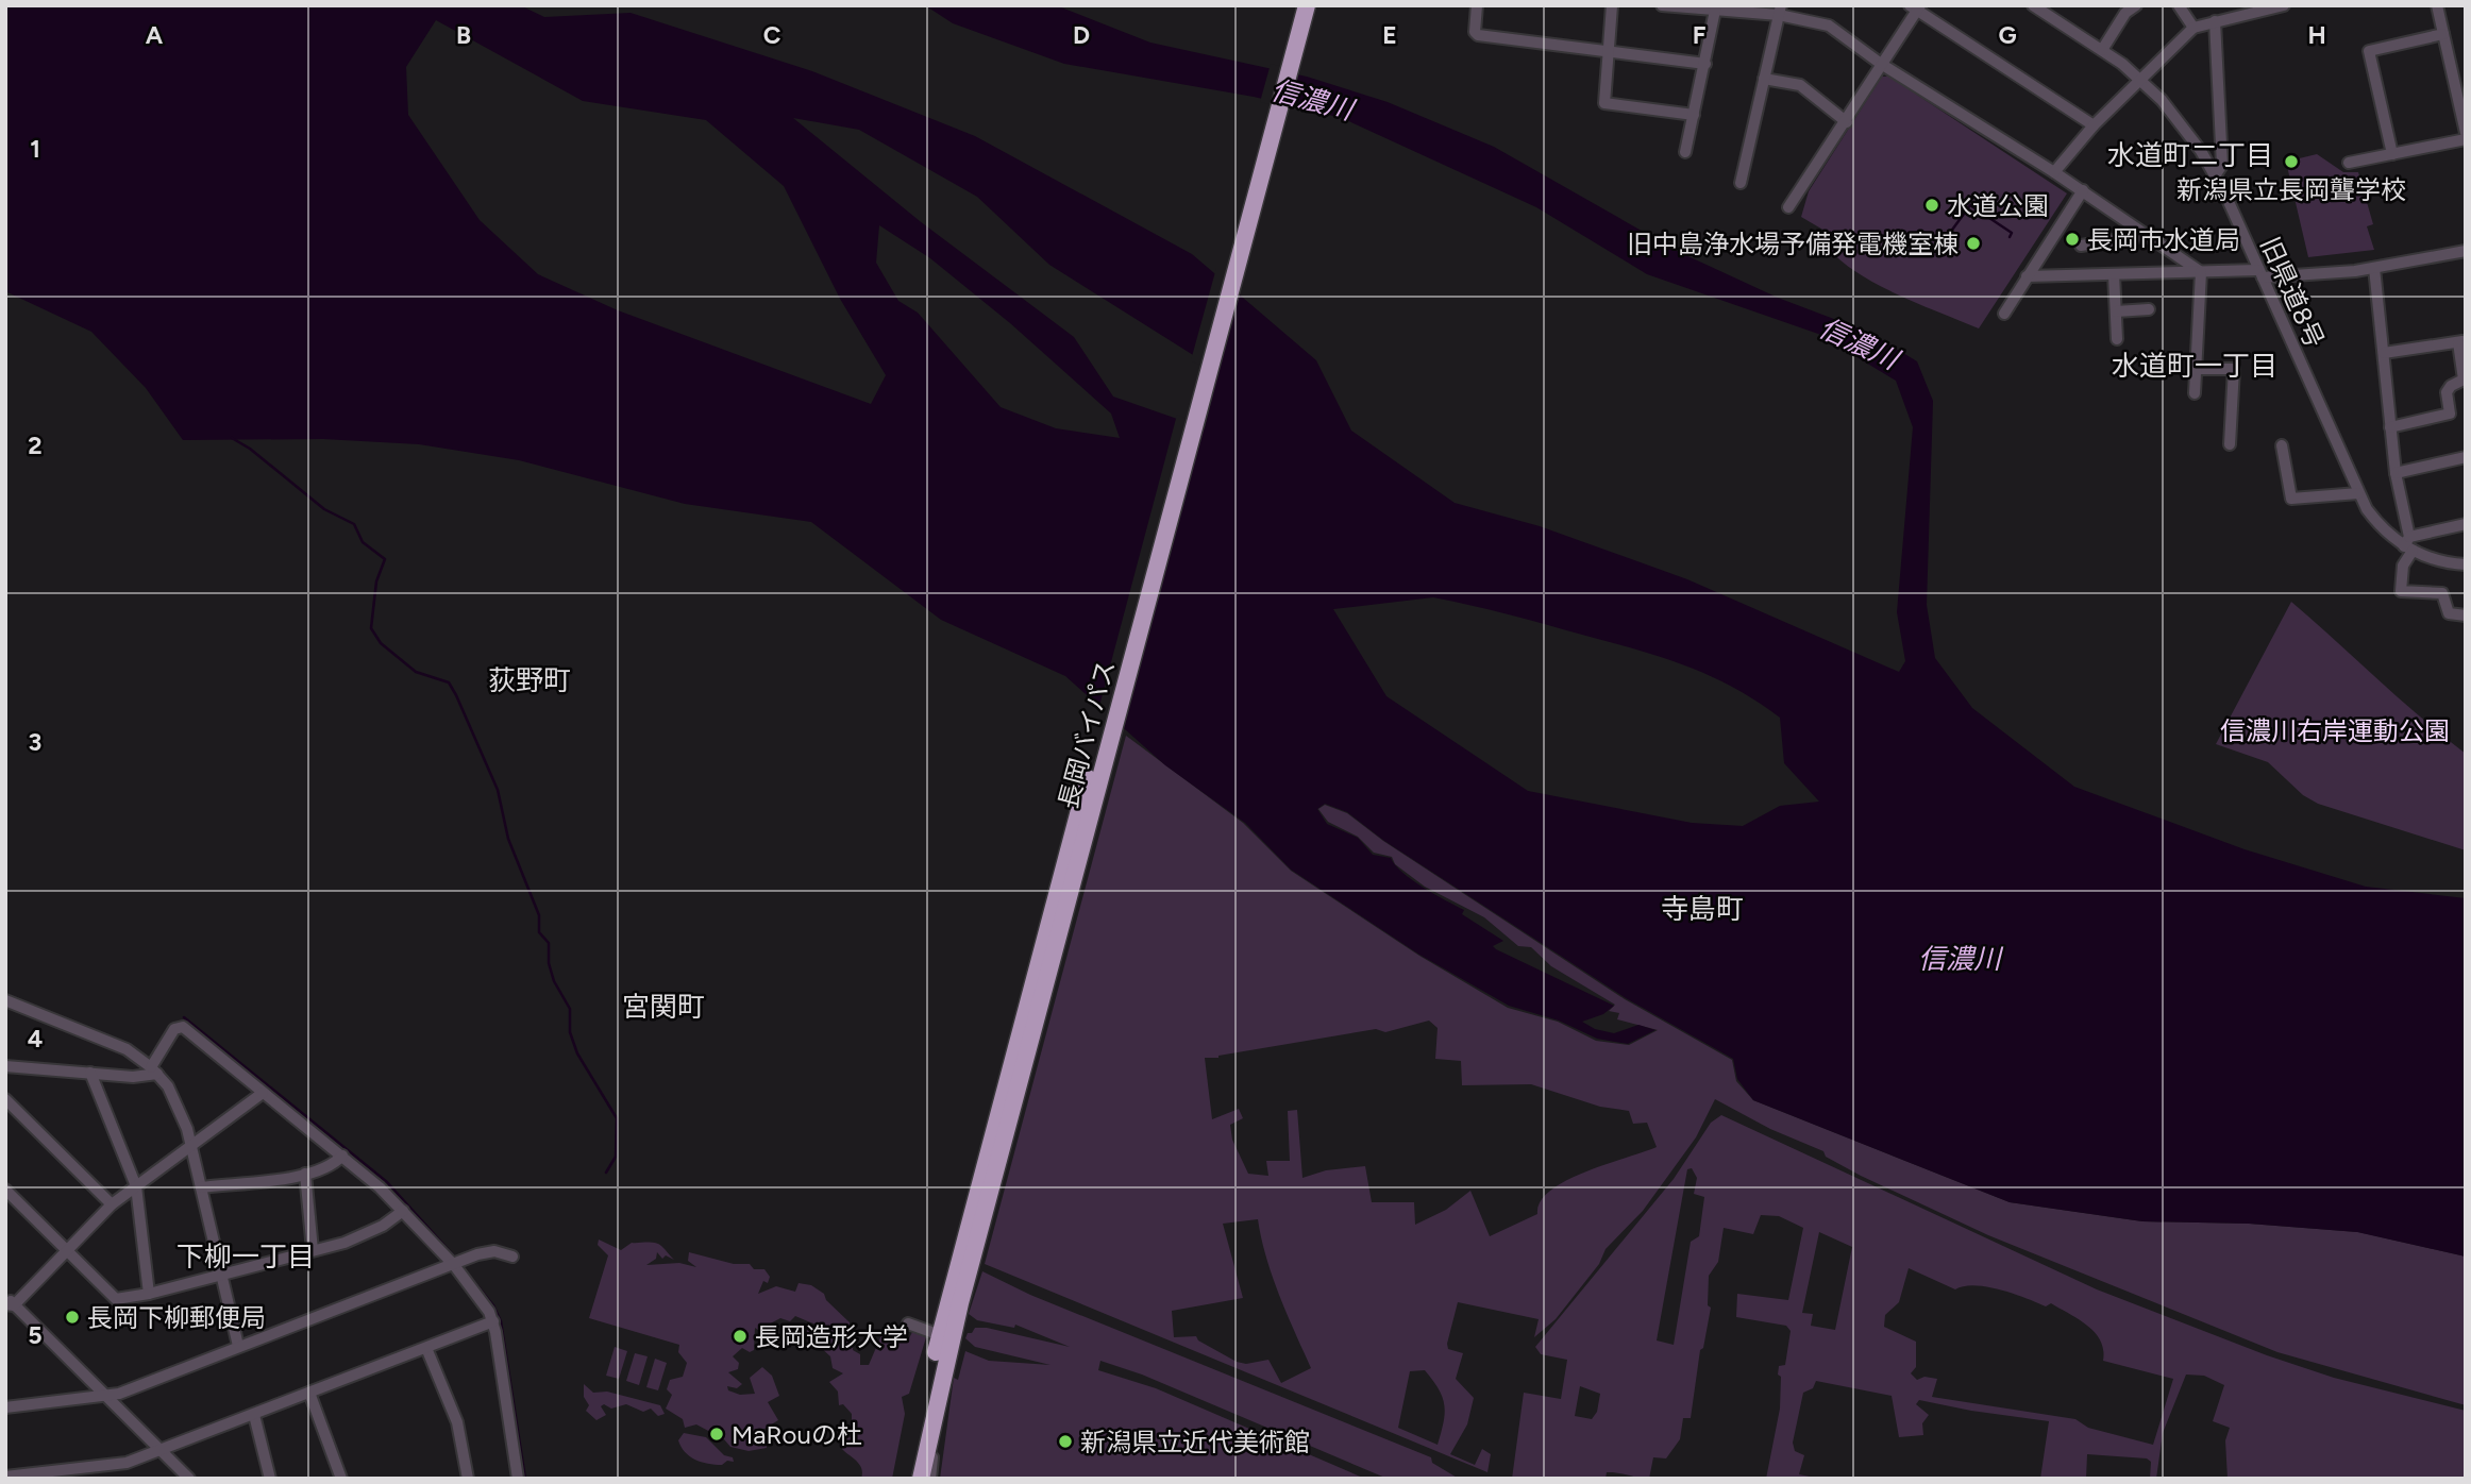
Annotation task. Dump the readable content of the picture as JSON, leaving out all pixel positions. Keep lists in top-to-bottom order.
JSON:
{
  "streets": {
    "highway": ["長岡バイパス"],
    "street": ["旧県道8号"]
  },
  "districts": [
    "水道町二丁目",
    "水道町一丁目",
    "荻野町",
    "寺島町",
    "宮関町",
    "下柳一丁目"
  ],
  "water": ["信濃川"],
  "parks": ["信濃川右岸運動公園"],
  "places": [
    "新潟県立長岡聾学校",
    "水道公園",
    "長岡市水道局",
    "旧中島浄水場予備発電機室棟",
    "長岡下柳郵便局",
    "長岡造形大学",
    "MaRouの杜",
    "新潟県立近代美術館"
  ],
  "grid": {
    "columns": [
      "A",
      "B",
      "C",
      "D",
      "E",
      "F",
      "G",
      "H"
    ],
    "rows": [
      "1",
      "2",
      "3",
      "4",
      "5"
    ]
  }
}
